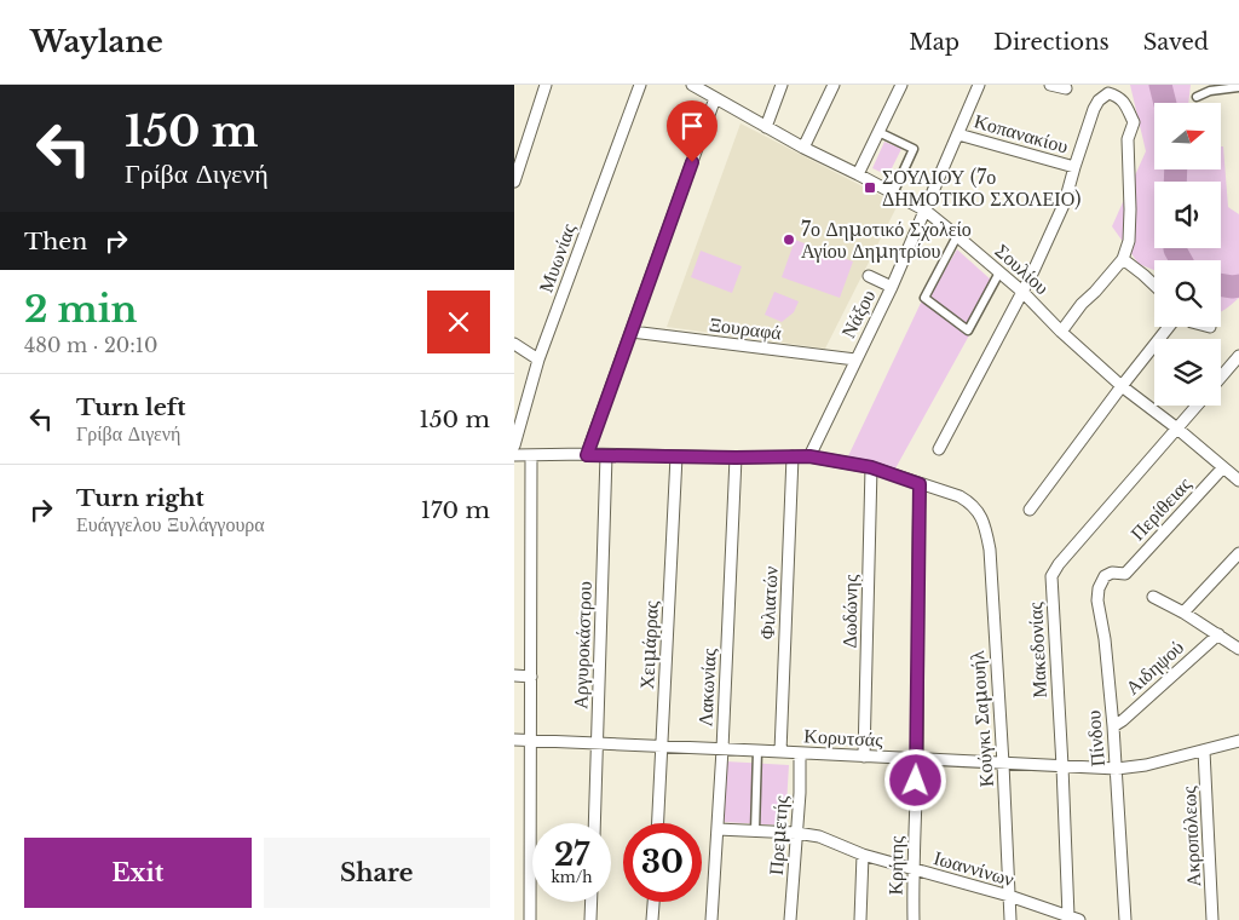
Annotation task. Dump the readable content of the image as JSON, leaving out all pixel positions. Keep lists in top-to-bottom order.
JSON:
{
  "streets": {
    "street": [
      "Κοπανακίου",
      "Μυωνίας",
      "Σουλίου",
      "Νάξου",
      "Ξουραφά",
      "Περίθειας",
      "Φιλιατών",
      "Δωδώνης",
      "Αργυροκάστρου",
      "Χειμάρρας",
      "Μακεδονίας",
      "Αιδηψού",
      "Λακωνίας",
      "Κούγκι Σαμουήλ",
      "Κορυτσάς",
      "Πίνδου",
      "Πρεμετής",
      "Ακροπόλεως",
      "Κρήτης",
      "Ιωαννίνων"
    ]
  },
  "crossings": [
    ["Κοπανακίου", "Νάξου"],
    ["Σουλίου", "Νάξου"],
    ["Σουλίου", "Περίθειας"],
    ["Σουλίου", "Μακεδονίας"],
    ["Νάξου", "Ξουραφά"],
    ["Περίθειας", "Πίνδου"],
    ["Φιλιατών", "Κορυτσάς"],
    ["Δωδώνης", "Κορυτσάς"],
    ["Αργυροκάστρου", "Κορυτσάς"],
    ["Χειμάρρας", "Κορυτσάς"],
    ["Μακεδονίας", "Κορυτσάς"],
    ["Μακεδονίας", "Ιωαννίνων"],
    ["Αιδηψού", "Πίνδου"],
    ["Λακωνίας", "Κορυτσάς"],
    ["Λακωνίας", "Ιωαννίνων"],
    ["Κούγκι Σαμουήλ", "Κορυτσάς"],
    ["Κούγκι Σαμουήλ", "Κρήτης"],
    ["Κούγκι Σαμουήλ", "Ιωαννίνων"],
    ["Κορυτσάς", "Πίνδου"],
    ["Κορυτσάς", "Πρεμετής"],
    ["Κορυτσάς", "Ακροπόλεως"],
    ["Κορυτσάς", "Κρήτης"],
    ["Πρεμετής", "Ιωαννίνων"],
    ["Κρήτης", "Ιωαννίνων"]
  ],
  "places": {
    "transit": ["ΣΟΥΛΙΟΥ (7ο ΔΗΜΟΤΙΚΟ ΣΧΟΛΕΙΟ)"],
    "other": ["7ο Δημοτικό Σχολείο Αγίου Δημητρίου"]
  },
  "north": "right",
  "page": {
    "header": "Waylane",
    "nav": ["Map", "Directions", "Saved"],
    "turn": ["150 m", "Γρίβα Διγενή"],
    "then": "Then",
    "heading": ["2 min", "480 m · 20:10"],
    "list": [
      {
        "name": "Turn left",
        "note": "Γρίβα Διγενή",
        "value": "150 m"
      },
      {
        "name": "Turn right",
        "note": "Ευάγγελου Ξυλάγγουρα",
        "value": "170 m"
      }
    ],
    "speed": "27 km/h",
    "limit": "30",
    "buttons": ["Exit", "Share"]
  }
}
